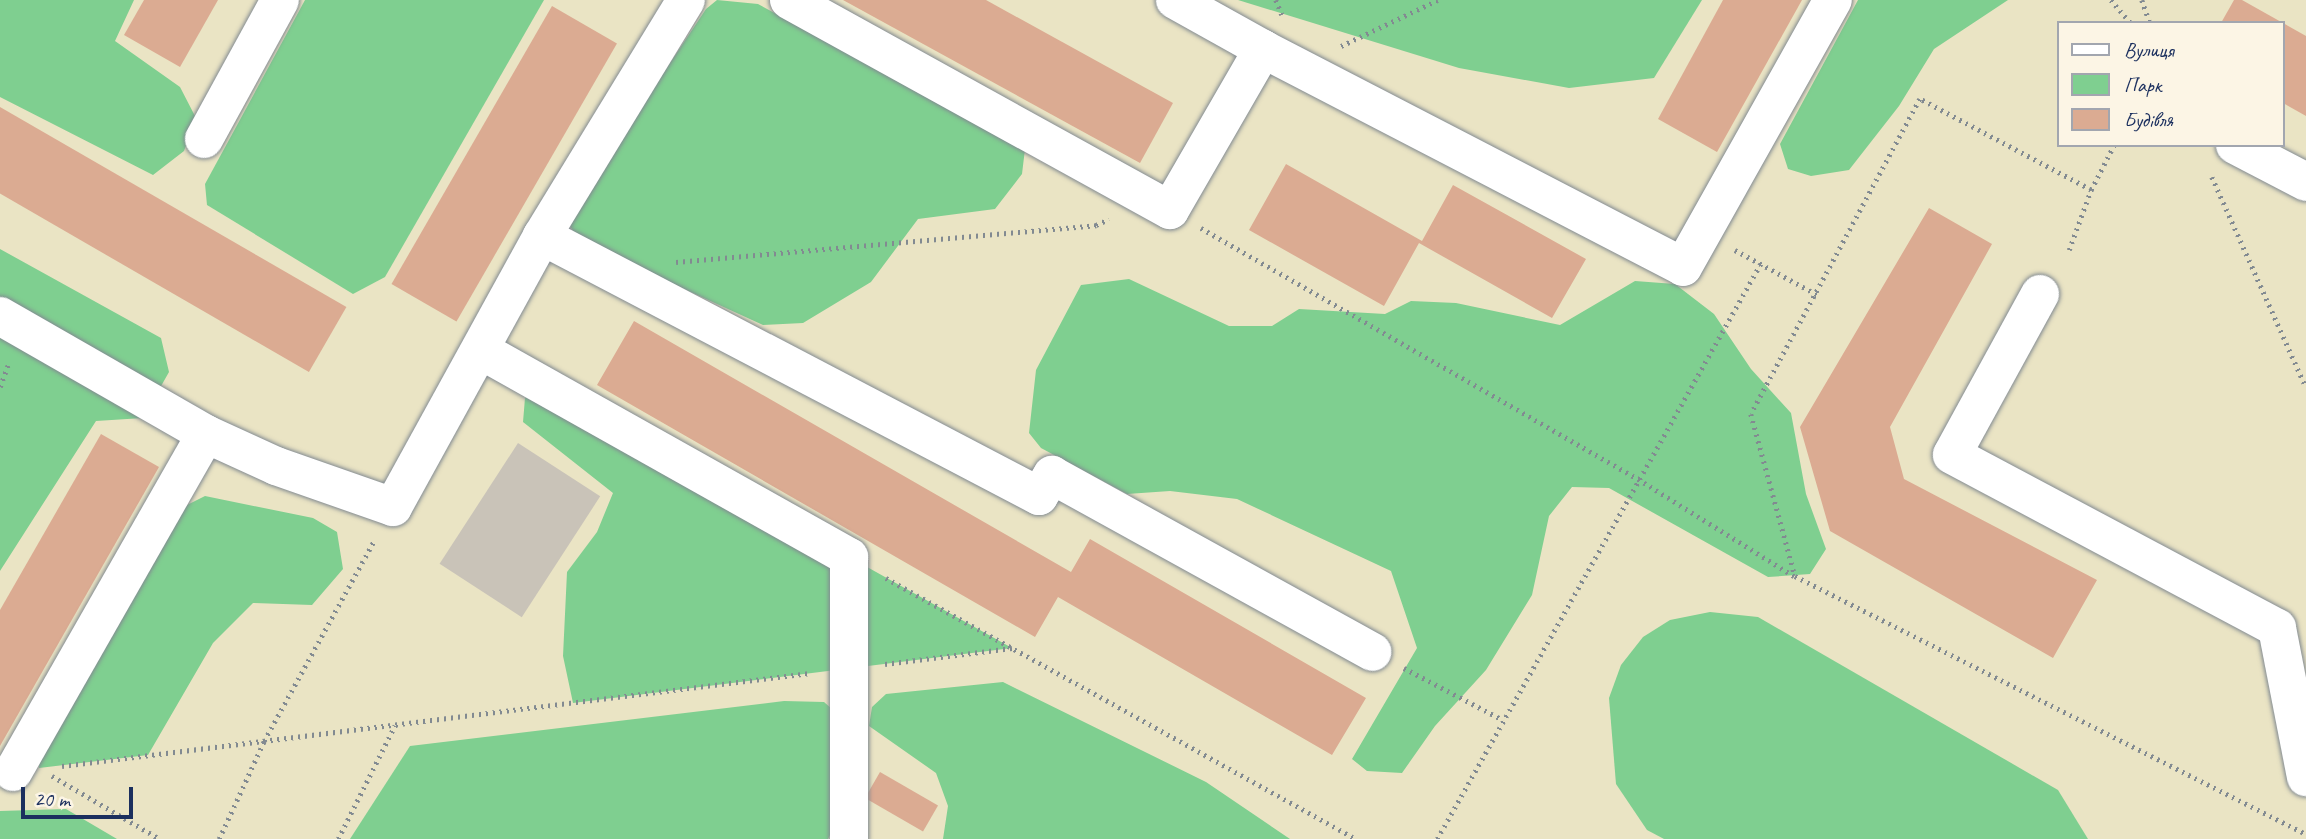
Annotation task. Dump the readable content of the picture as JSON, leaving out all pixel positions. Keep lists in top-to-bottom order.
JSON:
{
  "legend": ["Вулиця", "Парк", "Будівля"],
  "scale_bar": "20 m"
}
